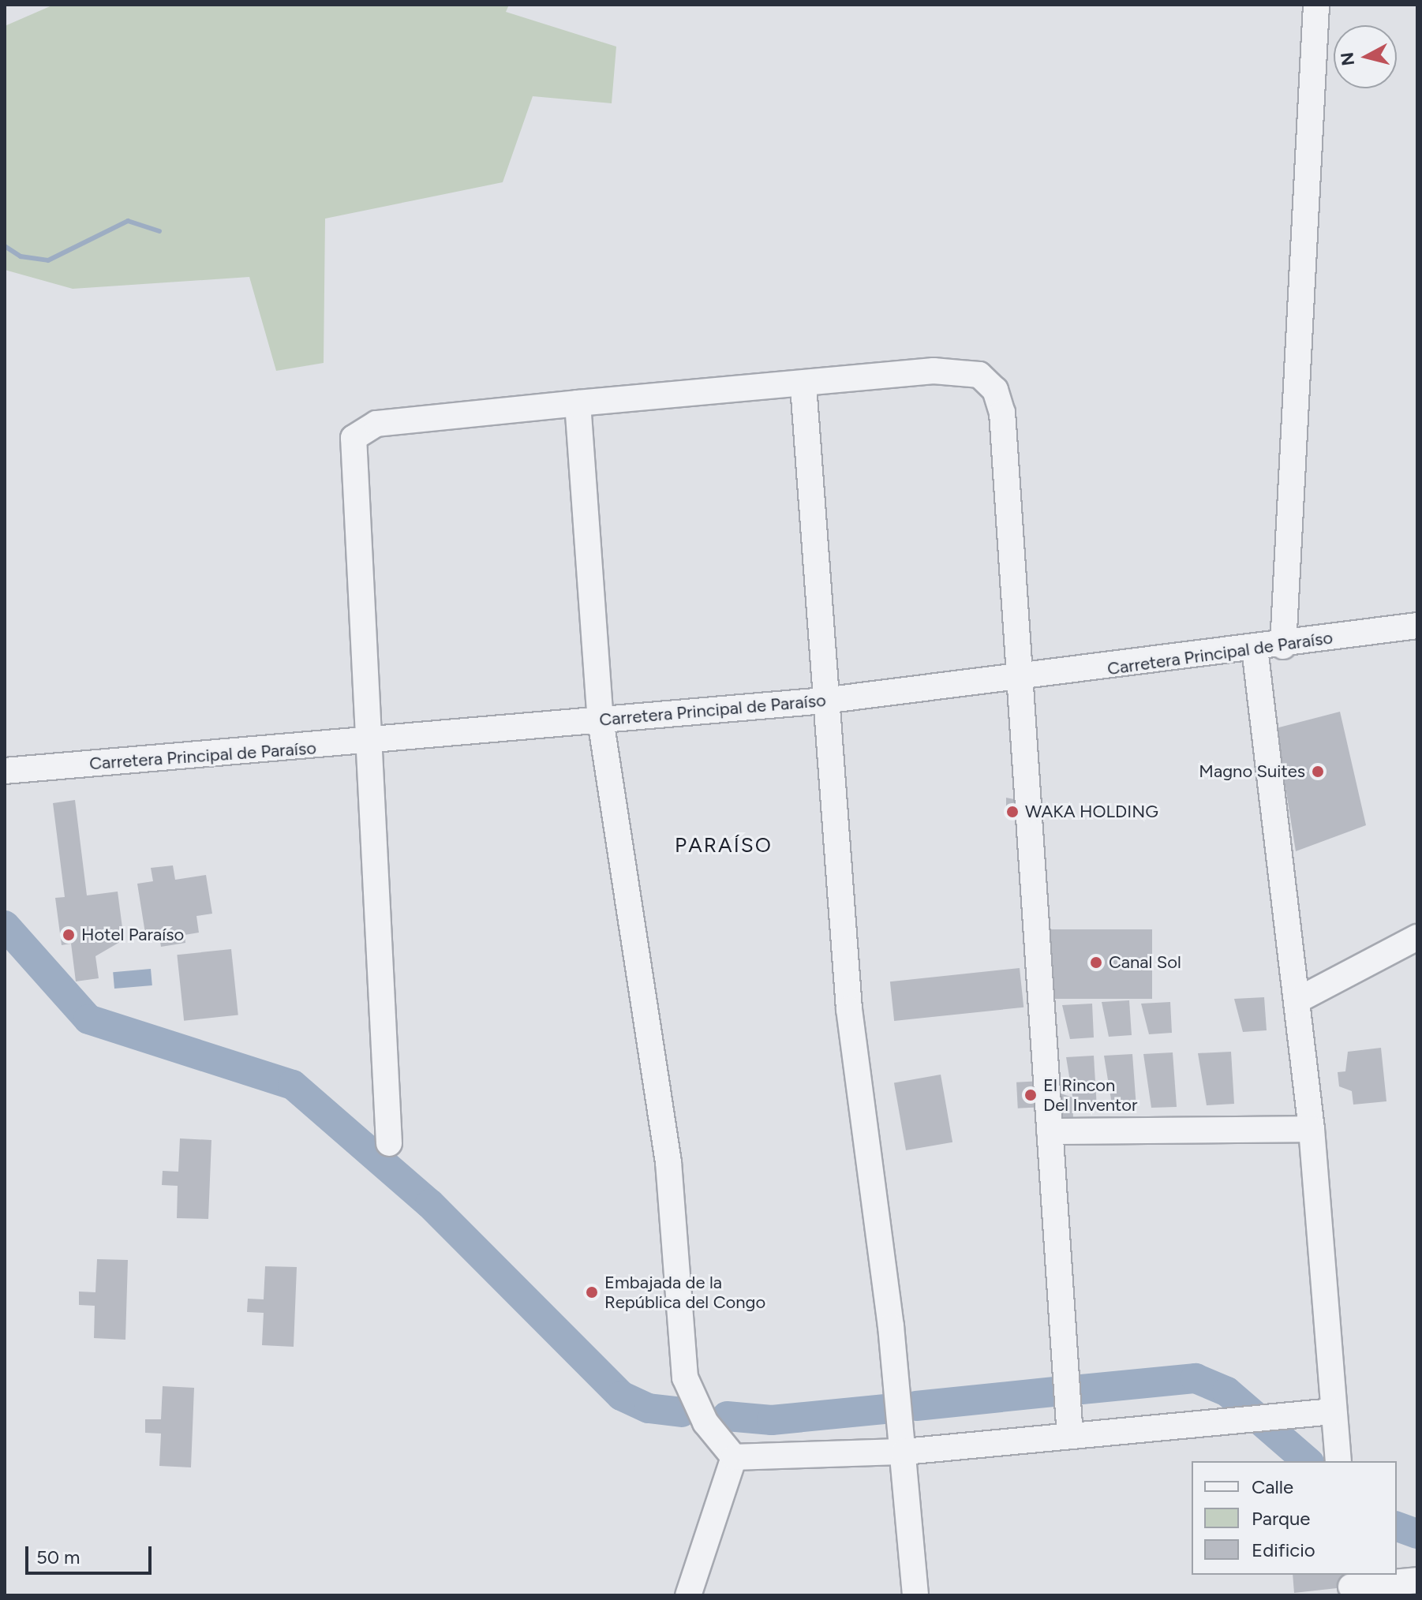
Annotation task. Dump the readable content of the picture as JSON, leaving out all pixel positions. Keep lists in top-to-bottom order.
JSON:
{
  "streets": {
    "street": ["Carretera Principal de Paraíso"]
  },
  "districts": ["PARAÍSO"],
  "places": [
    "Magno Suites",
    "WAKA HOLDING",
    "Hotel Paraíso",
    "Canal Sol",
    "El Rincon Del Inventor",
    "Embajada de la República del Congo"
  ],
  "legend": ["Calle", "Parque", "Edificio"],
  "scale_bar": "50 m",
  "north": "left"
}
